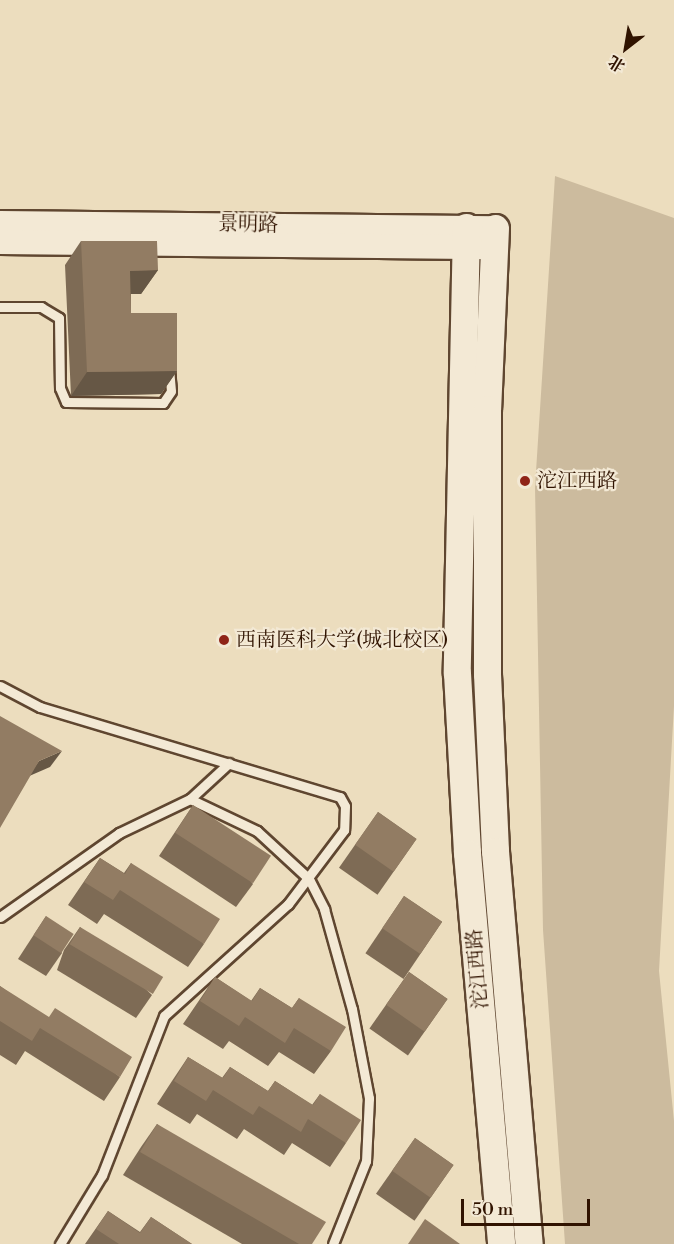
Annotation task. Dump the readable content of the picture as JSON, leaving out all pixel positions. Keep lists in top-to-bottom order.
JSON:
{
  "streets": {
    "main road": ["沱江西路"],
    "street": ["景明路"]
  },
  "crossings": [
    ["景明路", "沱江西路"]
  ],
  "places": ["沱江西路", "西南医科大学(城北校区)"],
  "scale_bar": "50 m",
  "north": "bottom left"
}
